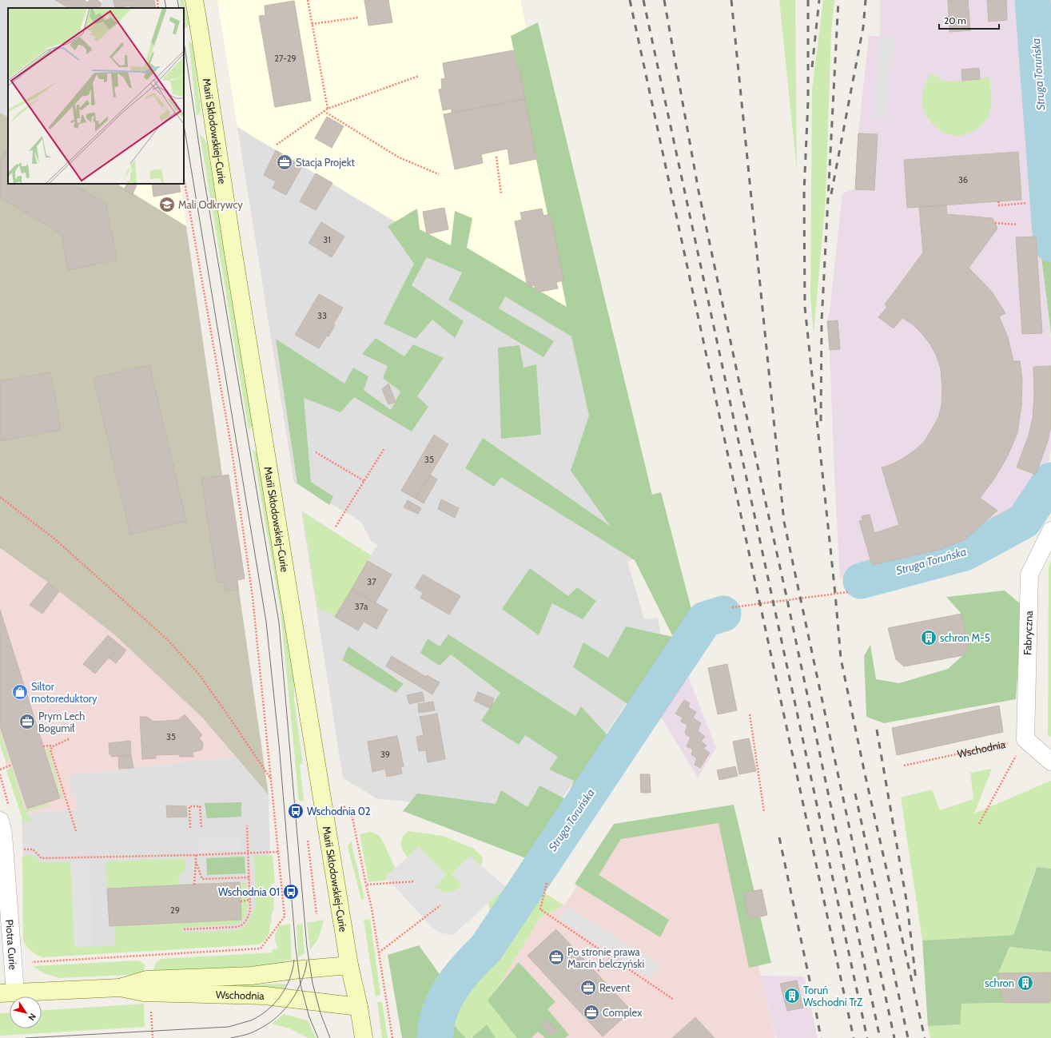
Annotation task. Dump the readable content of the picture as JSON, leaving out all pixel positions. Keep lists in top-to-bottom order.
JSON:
{
  "streets": {
    "street": [
      "Marii Skłodowskiej-Curie",
      "Fabryczna",
      "Wschodnia",
      "Piotra Curie"
    ]
  },
  "crossings": [
    ["Marii Skłodowskiej-Curie", "Wschodnia"],
    ["Fabryczna", "Wschodnia"],
    ["Wschodnia", "Piotra Curie"]
  ],
  "water": ["Struga Toruńska"],
  "places": {
    "office": [
      "Stacja Projekt",
      "Prym Lech Bogumił",
      "Po stronie prawa Marcin belczyński",
      "Revent",
      "Complex"
    ],
    "school or university": ["Mali Odkrywcy"],
    "building": ["schron M-5", "schron", "Toruń Wschodni TrZ"],
    "shop": ["Siltor motoreduktory"],
    "bus stop": ["Wschodnia 02", "Wschodnia 01"]
  },
  "house_numbers": [
    "27-29",
    "36",
    "31",
    "33",
    "35",
    "37",
    "37a",
    "35",
    "39",
    "29"
  ],
  "scale_bar": "20 m",
  "north": "bottom right"
}
